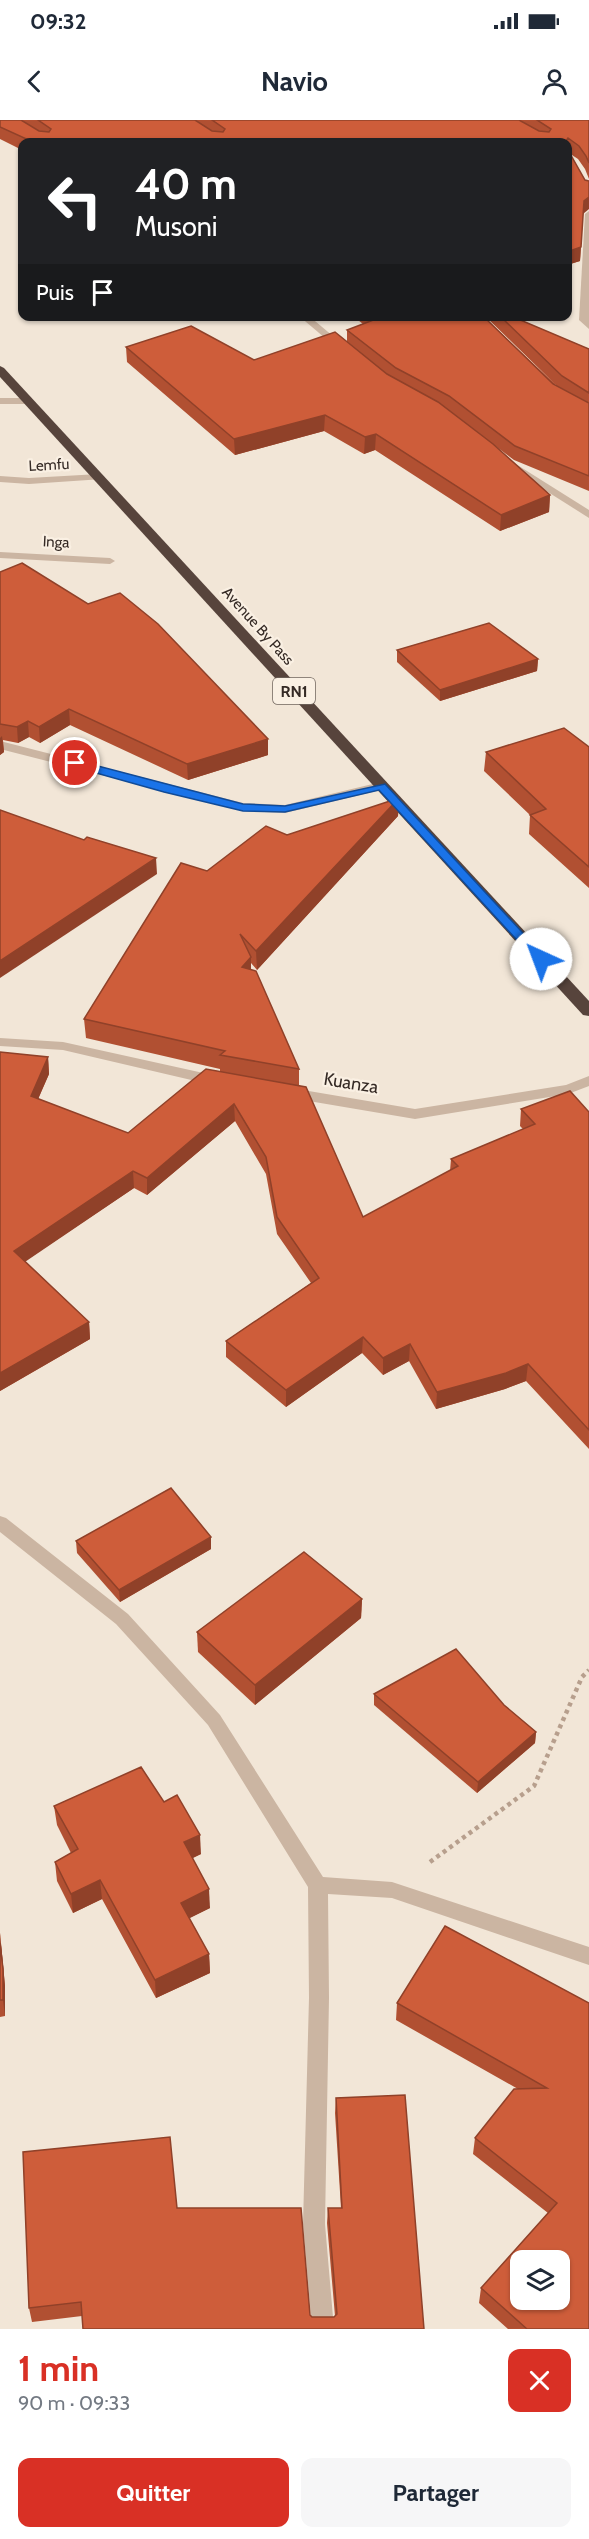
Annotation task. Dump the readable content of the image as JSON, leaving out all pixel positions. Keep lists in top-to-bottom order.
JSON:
{
  "streets": {
    "highway": ["Avenue By Pass", "RN1"],
    "street": ["Lemfu", "Inga", "Kuanza"]
  },
  "crossings": [
    ["Lemfu", "Avenue By Pass"]
  ],
  "page": {
    "status": "09:32",
    "header": "Navio",
    "turn": ["40 m", "Musoni"],
    "then": "Puis",
    "heading": ["1 min", "90 m · 09:33"],
    "buttons": ["Quitter", "Partager"]
  }
}
